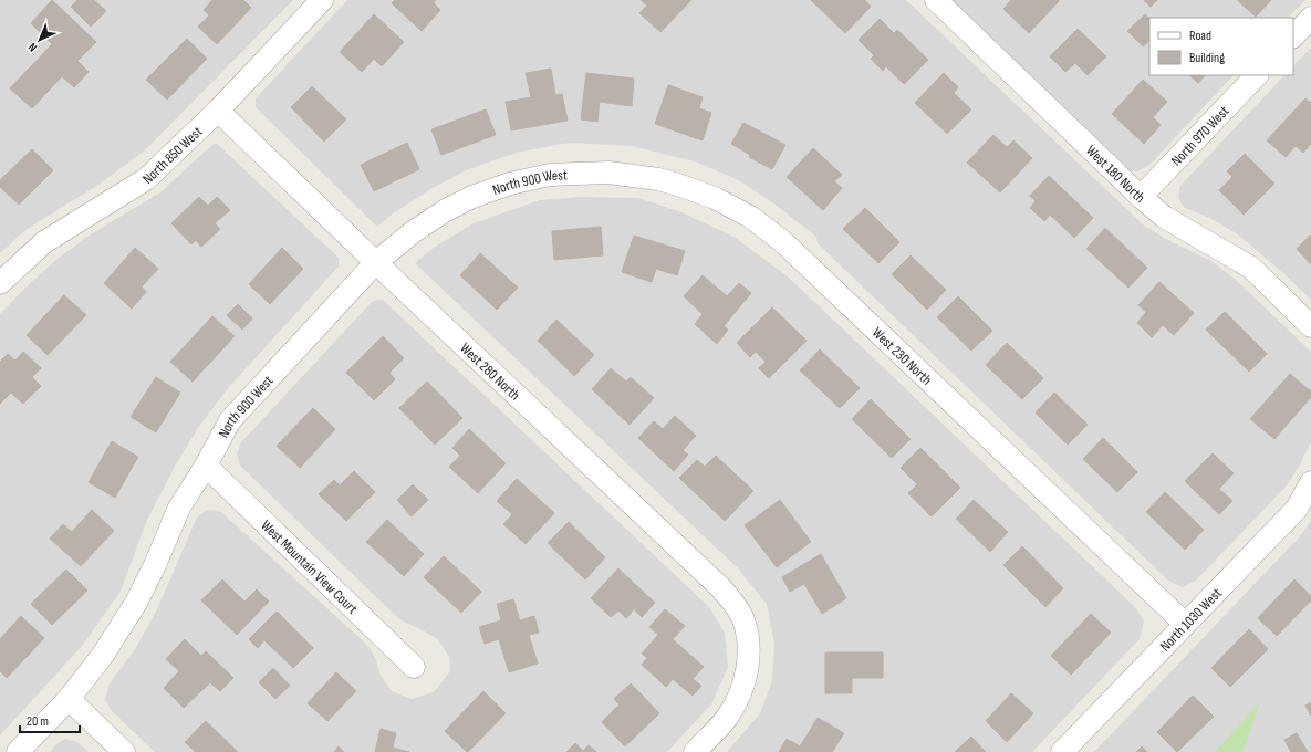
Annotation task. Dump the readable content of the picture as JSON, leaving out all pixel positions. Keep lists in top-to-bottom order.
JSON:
{
  "streets": {
    "street": [
      "North 970 West",
      "North 850 West",
      "West 180 North",
      "North 900 West",
      "West 230 North",
      "West 280 North",
      "West Mountain View Court",
      "North 1030 West"
    ]
  },
  "crossings": [
    ["North 970 West", "West 180 North"],
    ["North 850 West", "West 280 North"],
    ["North 900 West", "West 230 North"],
    ["North 900 West", "West 280 North"],
    ["North 900 West", "West Mountain View Court"],
    ["West 230 North", "North 1030 West"]
  ],
  "legend": ["Road", "Building"],
  "scale_bar": "20 m",
  "north": "bottom left"
}
